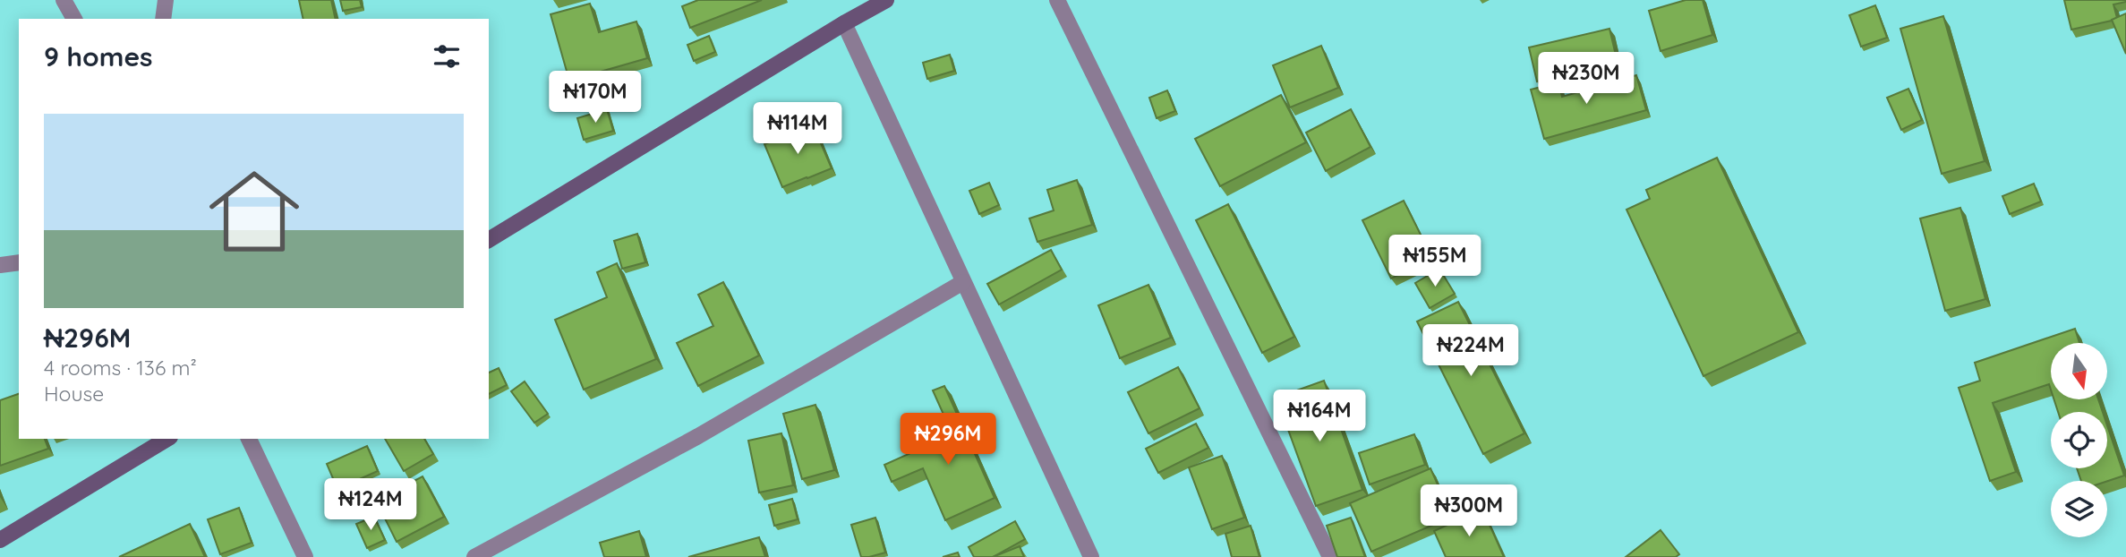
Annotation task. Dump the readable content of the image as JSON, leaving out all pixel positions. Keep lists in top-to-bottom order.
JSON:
{
  "north": "bottom",
  "page": {
    "heading": "9 homes",
    "price": [
      "₦230M",
      "₦170M",
      "₦114M",
      "₦155M",
      "₦224M",
      "₦164M",
      "₦296M",
      "₦124M",
      "₦300M"
    ],
    "list": [
      {
        "name": "₦296M",
        "note": "4 rooms · 136 m² · House"
      }
    ]
  }
}
